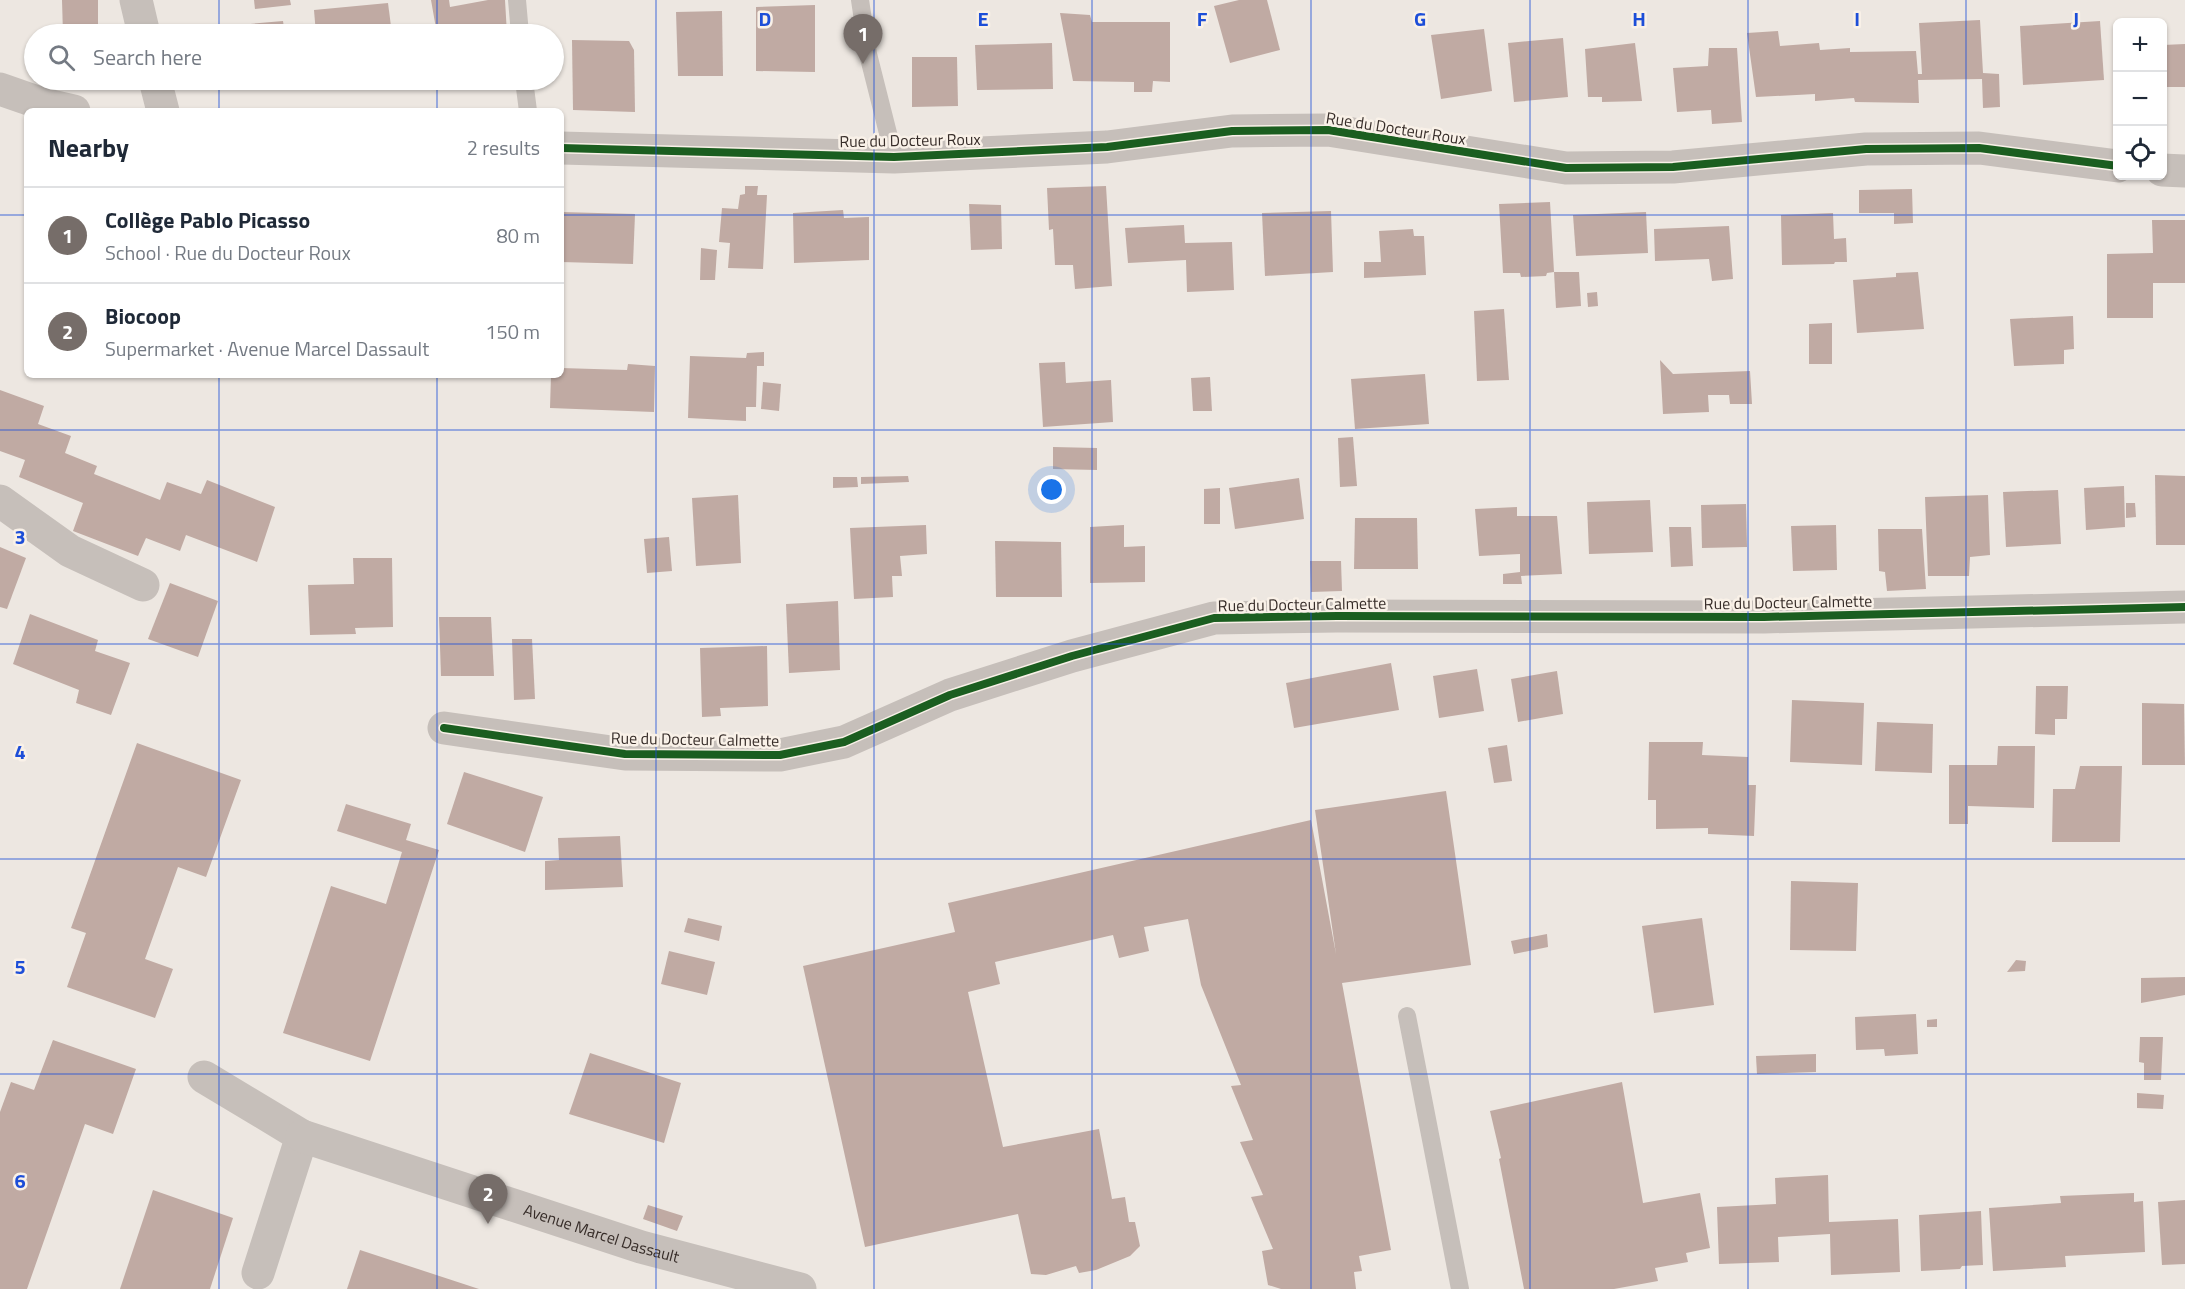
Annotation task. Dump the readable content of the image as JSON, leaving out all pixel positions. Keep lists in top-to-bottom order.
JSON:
{
  "streets": {
    "street": ["Rue du Docteur Roux", "Rue du Docteur Calmette", "Avenue Marcel Dassault"]
  },
  "page": {
    "pins": ["1", "2"],
    "map_buttons": ["+", "−"],
    "search": "Search here",
    "heading": ["Nearby", "2 results"],
    "list": [
      {
        "mark": "1",
        "name": "Collège Pablo Picasso",
        "note": "School · Rue du Docteur Roux",
        "value": "80 m"
      },
      {
        "mark": "2",
        "name": "Biocoop",
        "note": "Supermarket · Avenue Marcel Dassault",
        "value": "150 m"
      }
    ]
  },
  "grid": {
    "columns": [
      "D",
      "E",
      "F",
      "G",
      "H",
      "I",
      "J"
    ],
    "rows": [
      "3",
      "4",
      "5",
      "6"
    ]
  }
}
